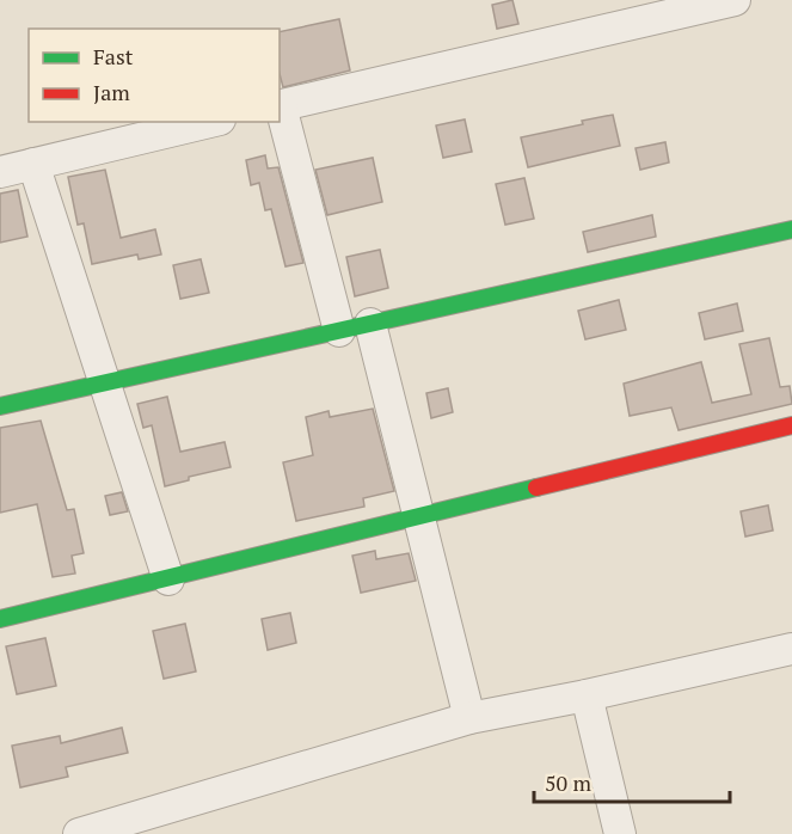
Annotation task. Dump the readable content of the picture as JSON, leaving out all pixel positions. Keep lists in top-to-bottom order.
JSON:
{
  "legend": ["Fast", "Jam"],
  "scale_bar": "50 m"
}
